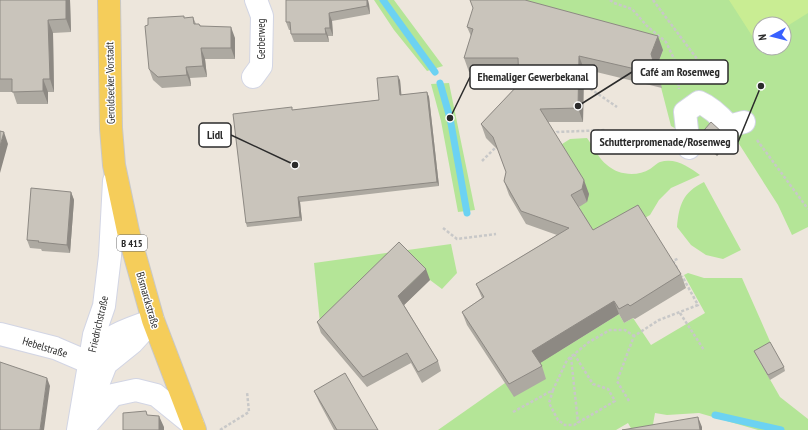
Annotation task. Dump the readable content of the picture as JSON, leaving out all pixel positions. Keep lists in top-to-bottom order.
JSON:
{
  "streets": {
    "main road": ["Geroldsecker Vorstadt", "B 415", "Bismarckstraße"],
    "street": ["Gerberweg", "Friedrichstraße", "Hebelstraße"]
  },
  "crossings": [
    ["Geroldsecker Vorstadt", "Bismarckstraße"],
    ["Geroldsecker Vorstadt", "Friedrichstraße"],
    ["Bismarckstraße", "Friedrichstraße"],
    ["Friedrichstraße", "Hebelstraße"]
  ],
  "places": [
    "Schutterpromenade/Rosenweg",
    "Café am Rosenweg",
    "Ehemaliger Gewerbekanal",
    "Lidl"
  ],
  "north": "left"
}
